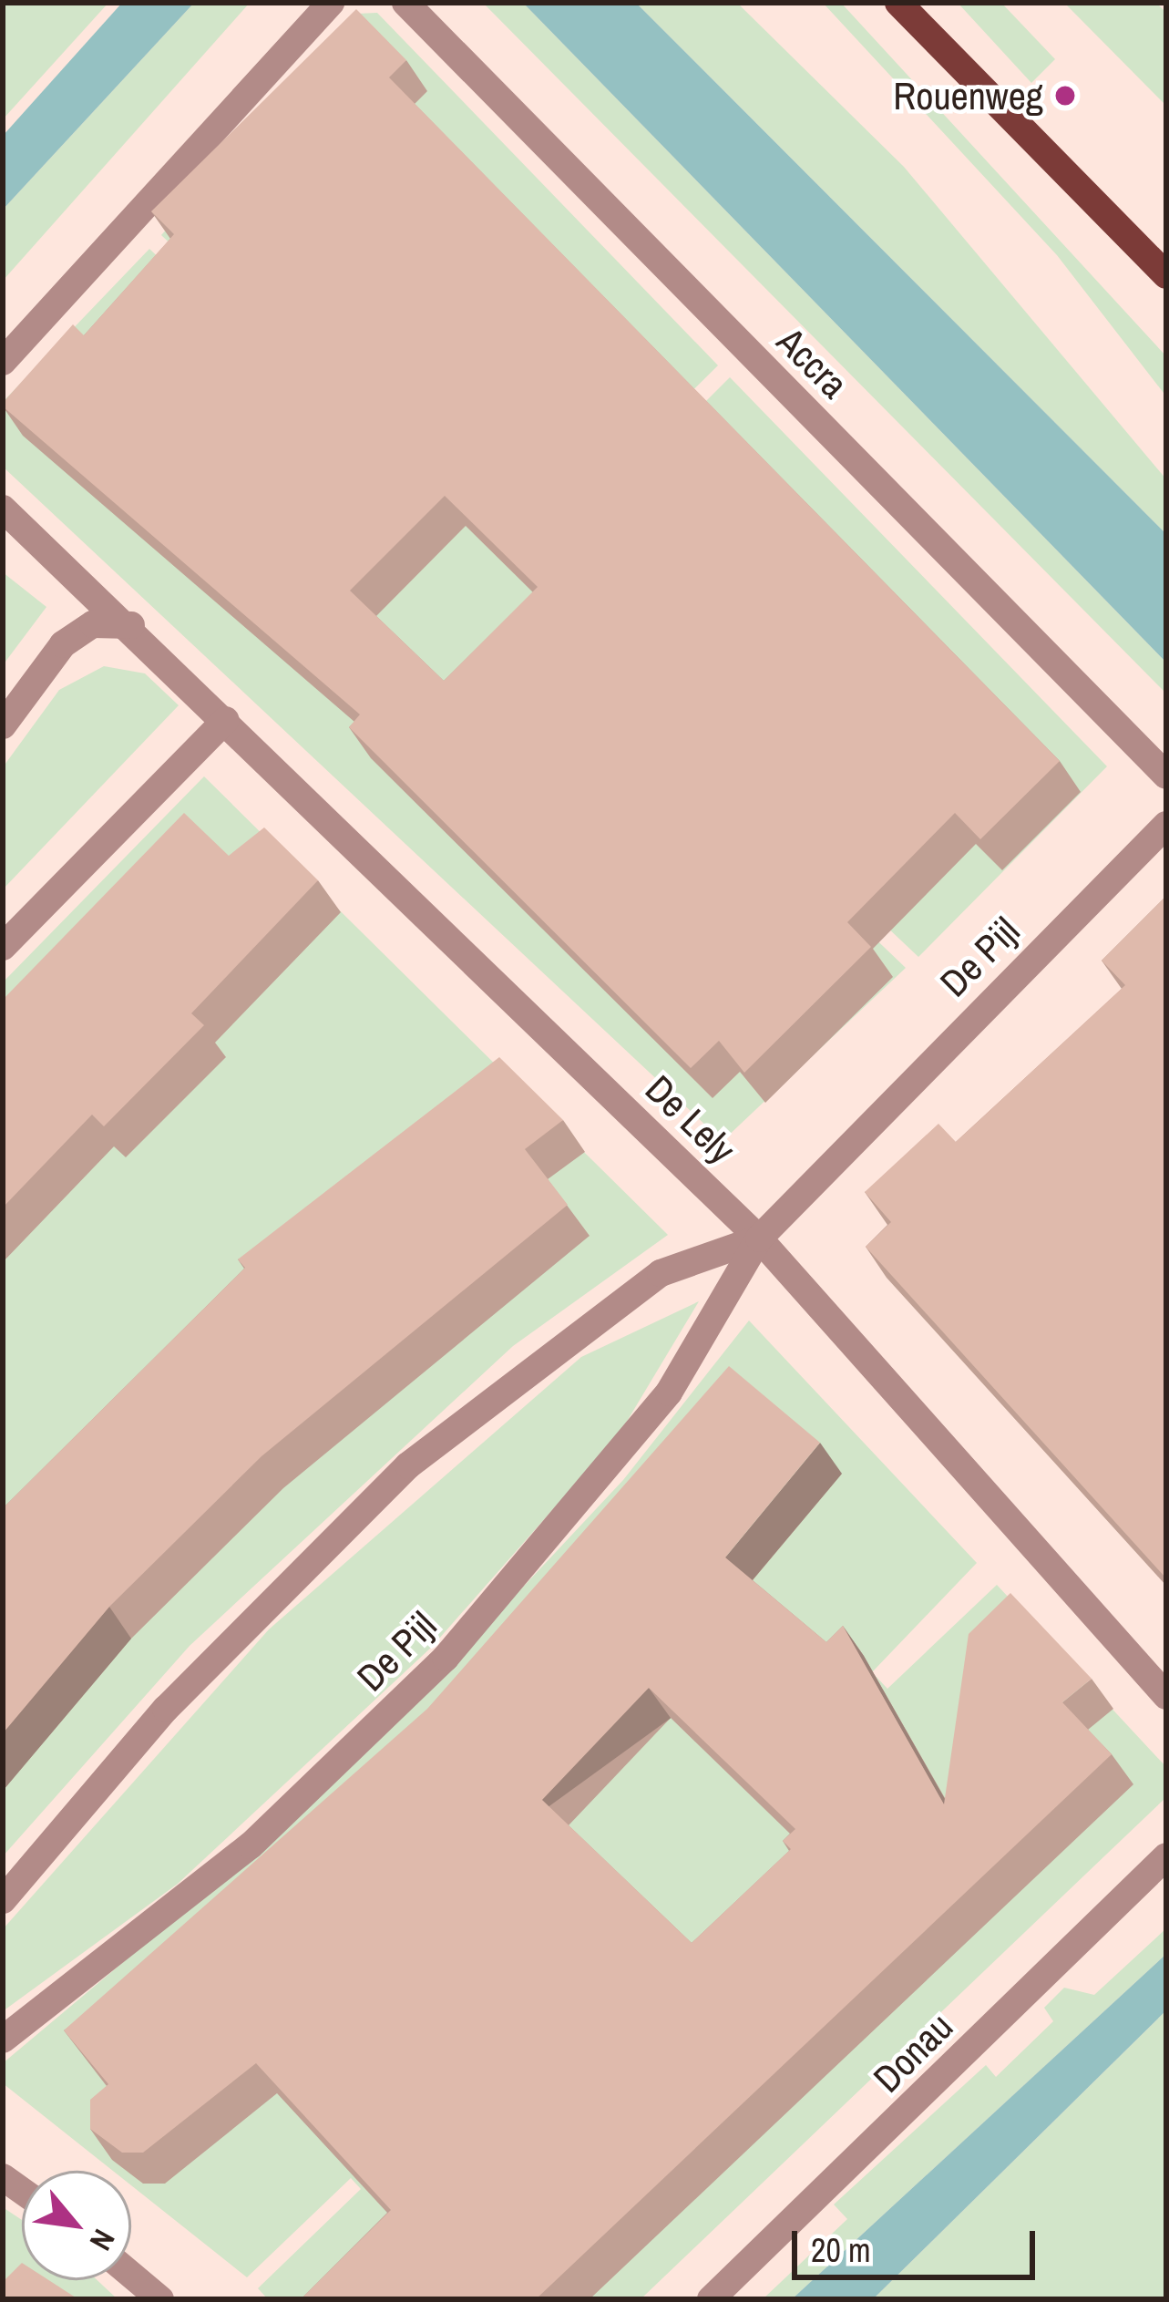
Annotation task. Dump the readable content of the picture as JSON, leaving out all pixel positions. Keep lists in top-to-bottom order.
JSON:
{
  "streets": {
    "street": [
      "Accra",
      "De Pijl",
      "De Lely",
      "Donau"
    ]
  },
  "crossings": [
    ["De Pijl", "De Lely"]
  ],
  "places": ["Rouenweg"],
  "scale_bar": "20 m",
  "north": "bottom right"
}
